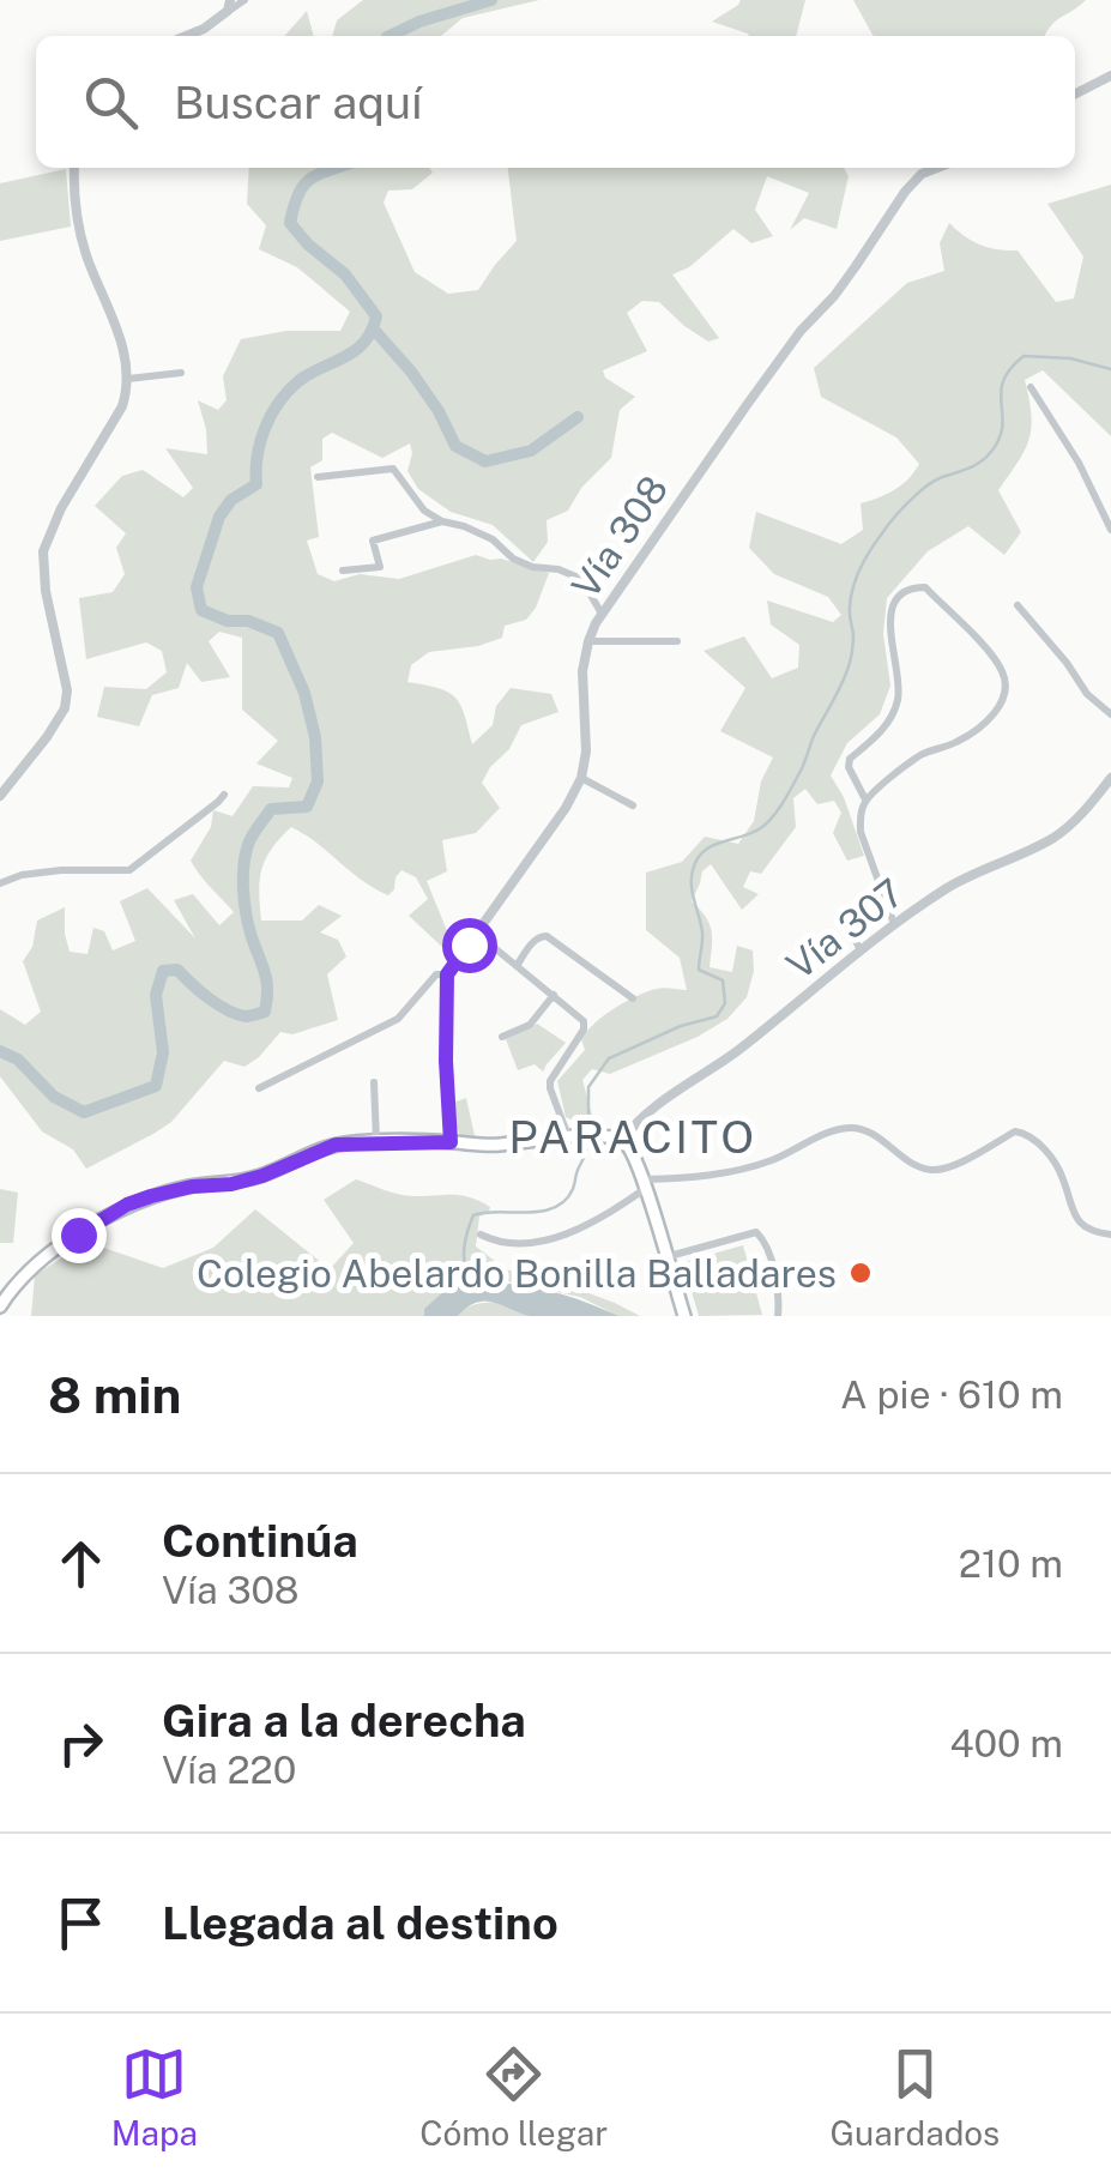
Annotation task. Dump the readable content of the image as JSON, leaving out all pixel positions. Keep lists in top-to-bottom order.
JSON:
{
  "streets": {
    "street": ["Vía 308", "Vía 307"]
  },
  "districts": ["PARACITO"],
  "places": ["Colegio Abelardo Bonilla Balladares"],
  "page": {
    "search": "Buscar aquí",
    "heading": ["8 min", "A pie · 610 m"],
    "list": [
      ["Continúa", "Vía 308", "210 m"],
      ["Gira a la derecha", "Vía 220", "400 m"],
      "Llegada al destino"
    ],
    "nav": ["Mapa", "Cómo llegar", "Guardados"]
  }
}
